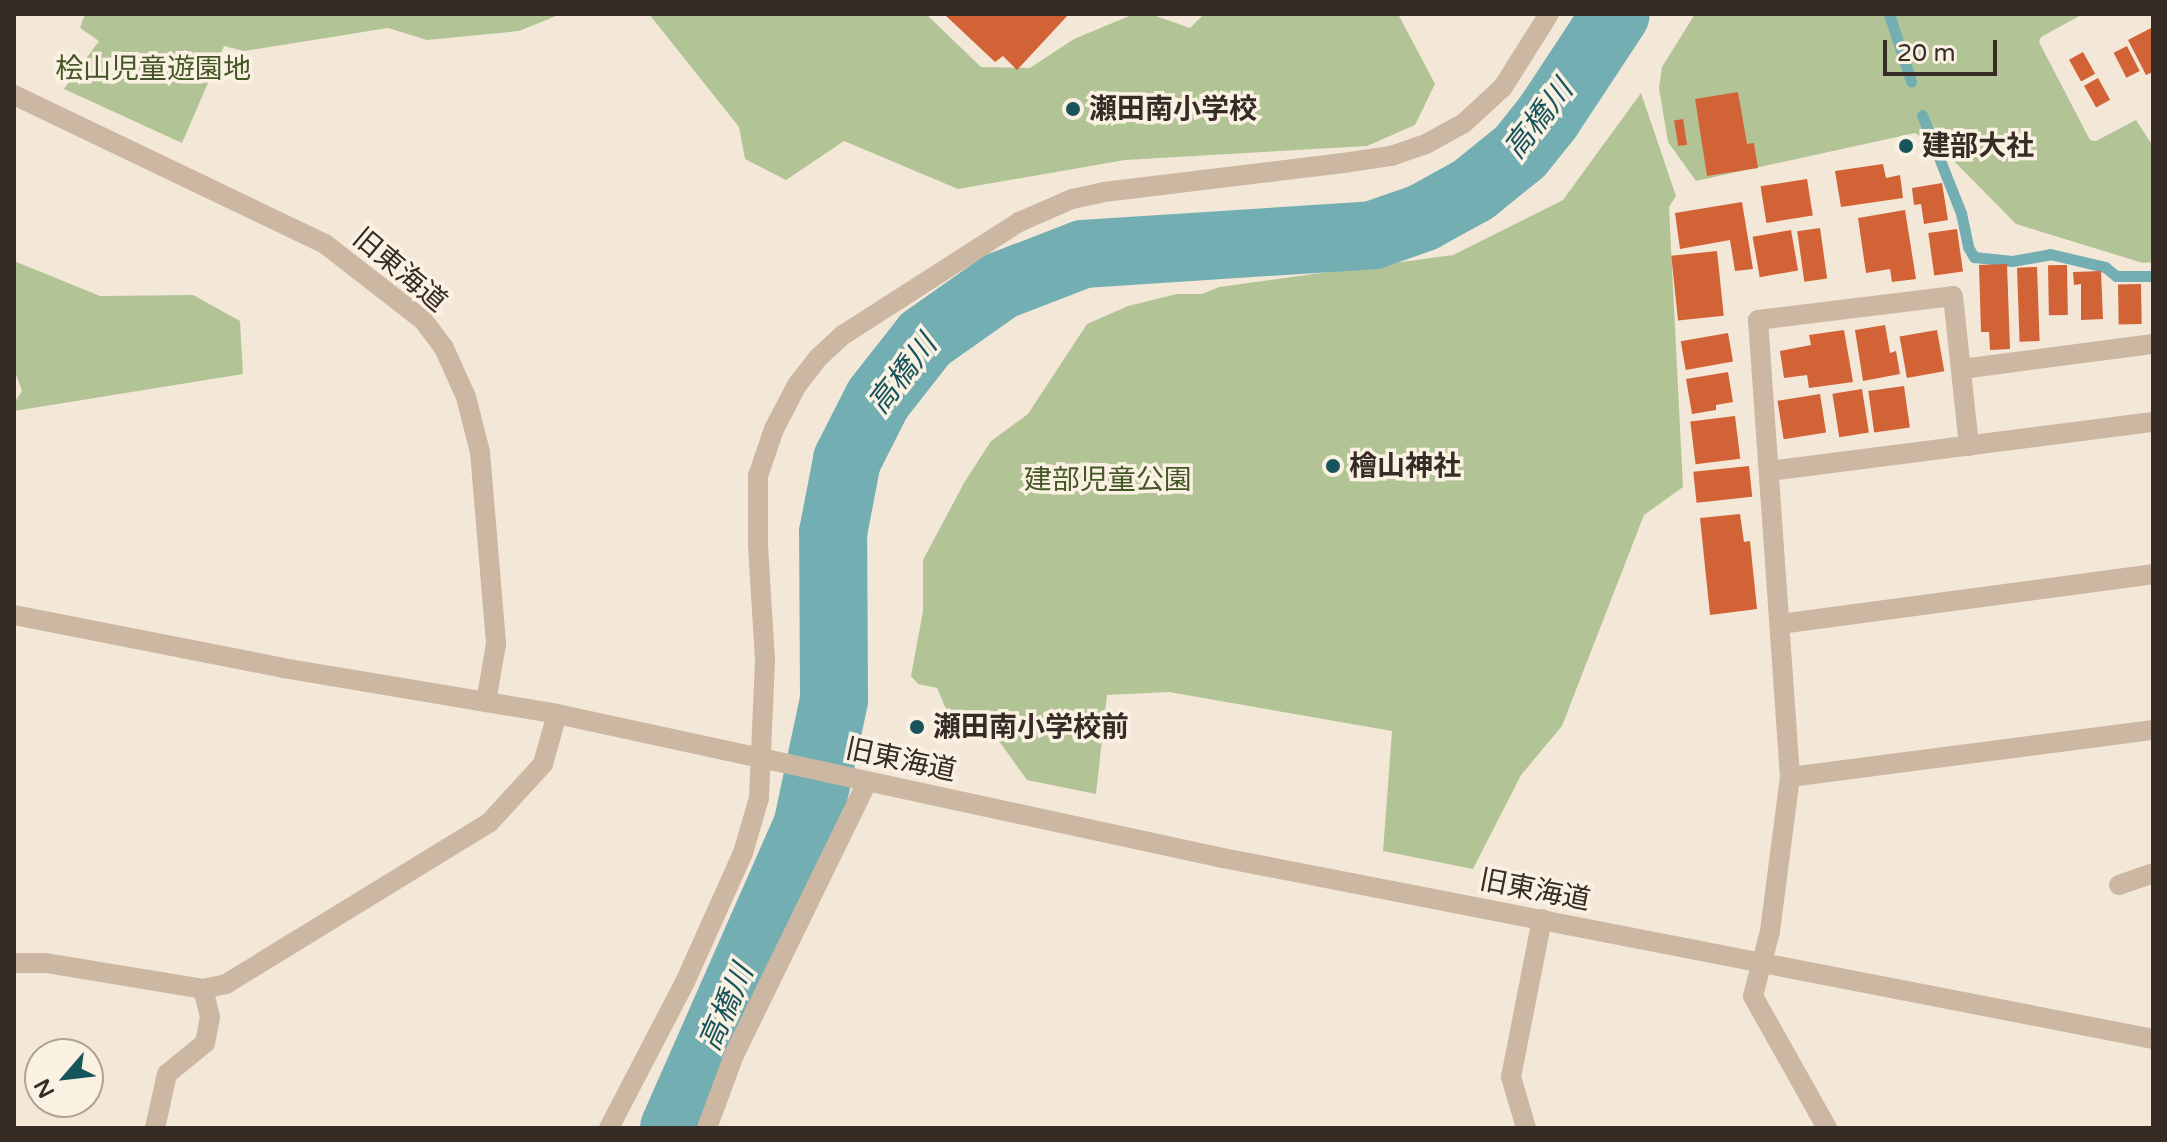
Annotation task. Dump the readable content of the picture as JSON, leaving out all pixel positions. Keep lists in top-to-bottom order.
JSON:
{
  "streets": {
    "street": ["旧東海道"]
  },
  "water": ["高橋川"],
  "parks": ["桧山児童遊園地", "建部児童公園"],
  "places": [
    "瀬田南小学校",
    "建部大社",
    "檜山神社",
    "瀬田南小学校前"
  ],
  "scale_bar": "20 m",
  "north": "bottom left"
}
